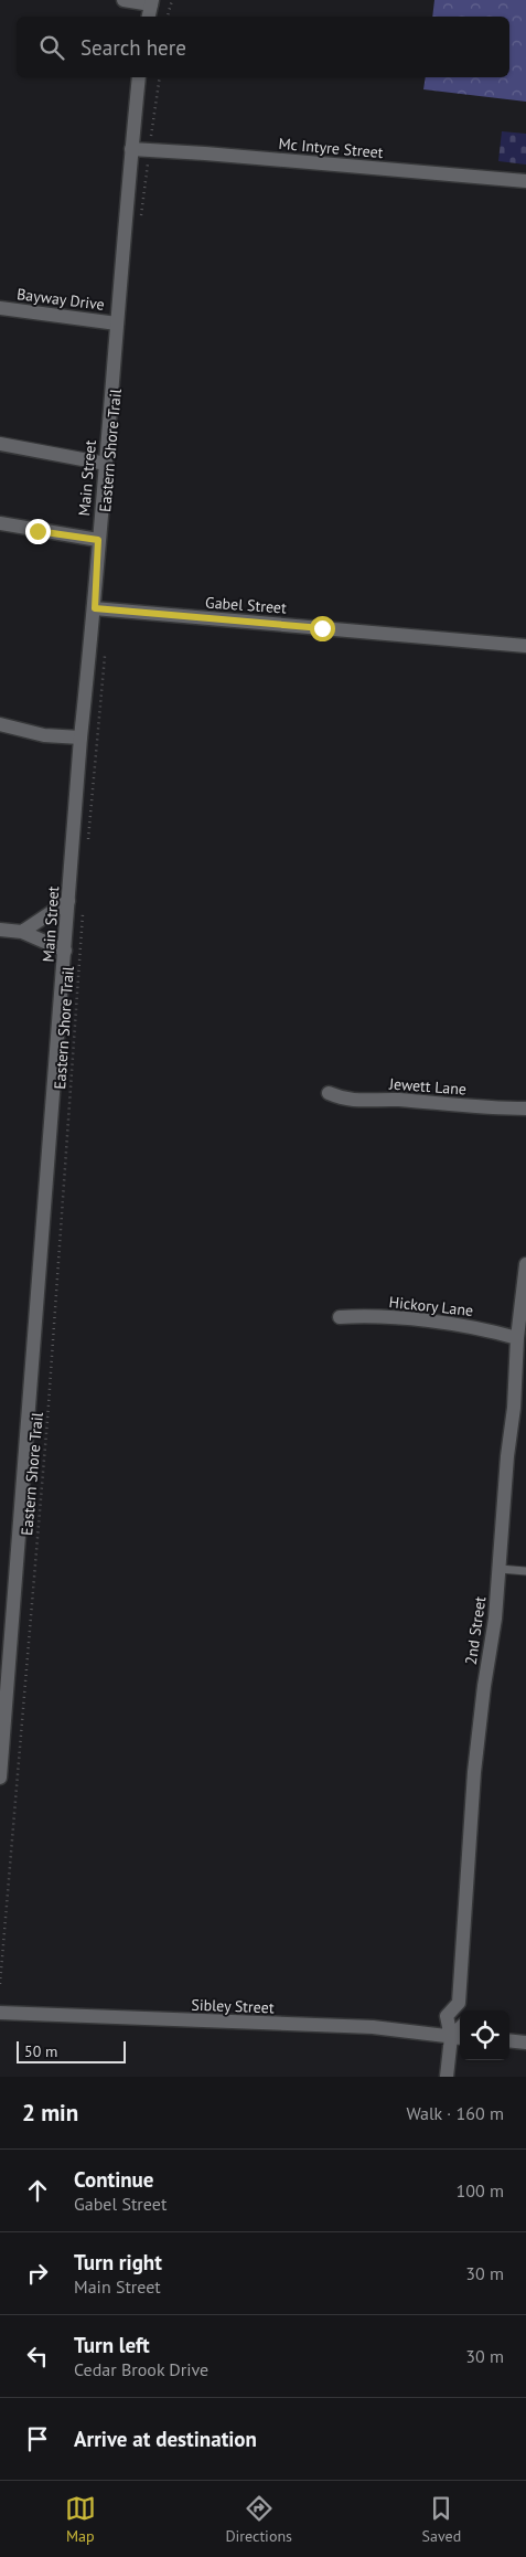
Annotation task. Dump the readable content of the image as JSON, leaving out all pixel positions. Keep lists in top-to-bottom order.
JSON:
{
  "streets": {
    "street": [
      "Mc Intyre Street",
      "Bayway Drive",
      "Main Street",
      "Gabel Street",
      "Jewett Lane",
      "Hickory Lane",
      "2nd Street",
      "Sibley Street"
    ],
    "path": ["Eastern Shore Trail"]
  },
  "crossings": [
    ["Mc Intyre Street", "Main Street"],
    ["Bayway Drive", "Main Street"],
    ["Main Street", "Gabel Street"],
    ["Hickory Lane", "2nd Street"],
    ["2nd Street", "Sibley Street"]
  ],
  "scale_bar": "50 m",
  "page": {
    "search": "Search here",
    "scale": "50 m",
    "heading": ["2 min", "Walk · 160 m"],
    "list": [
      ["Continue", "Gabel Street", "100 m"],
      ["Turn right", "Main Street", "30 m"],
      ["Turn left", "Cedar Brook Drive", "30 m"],
      "Arrive at destination"
    ],
    "nav": ["Map", "Directions", "Saved"]
  }
}
